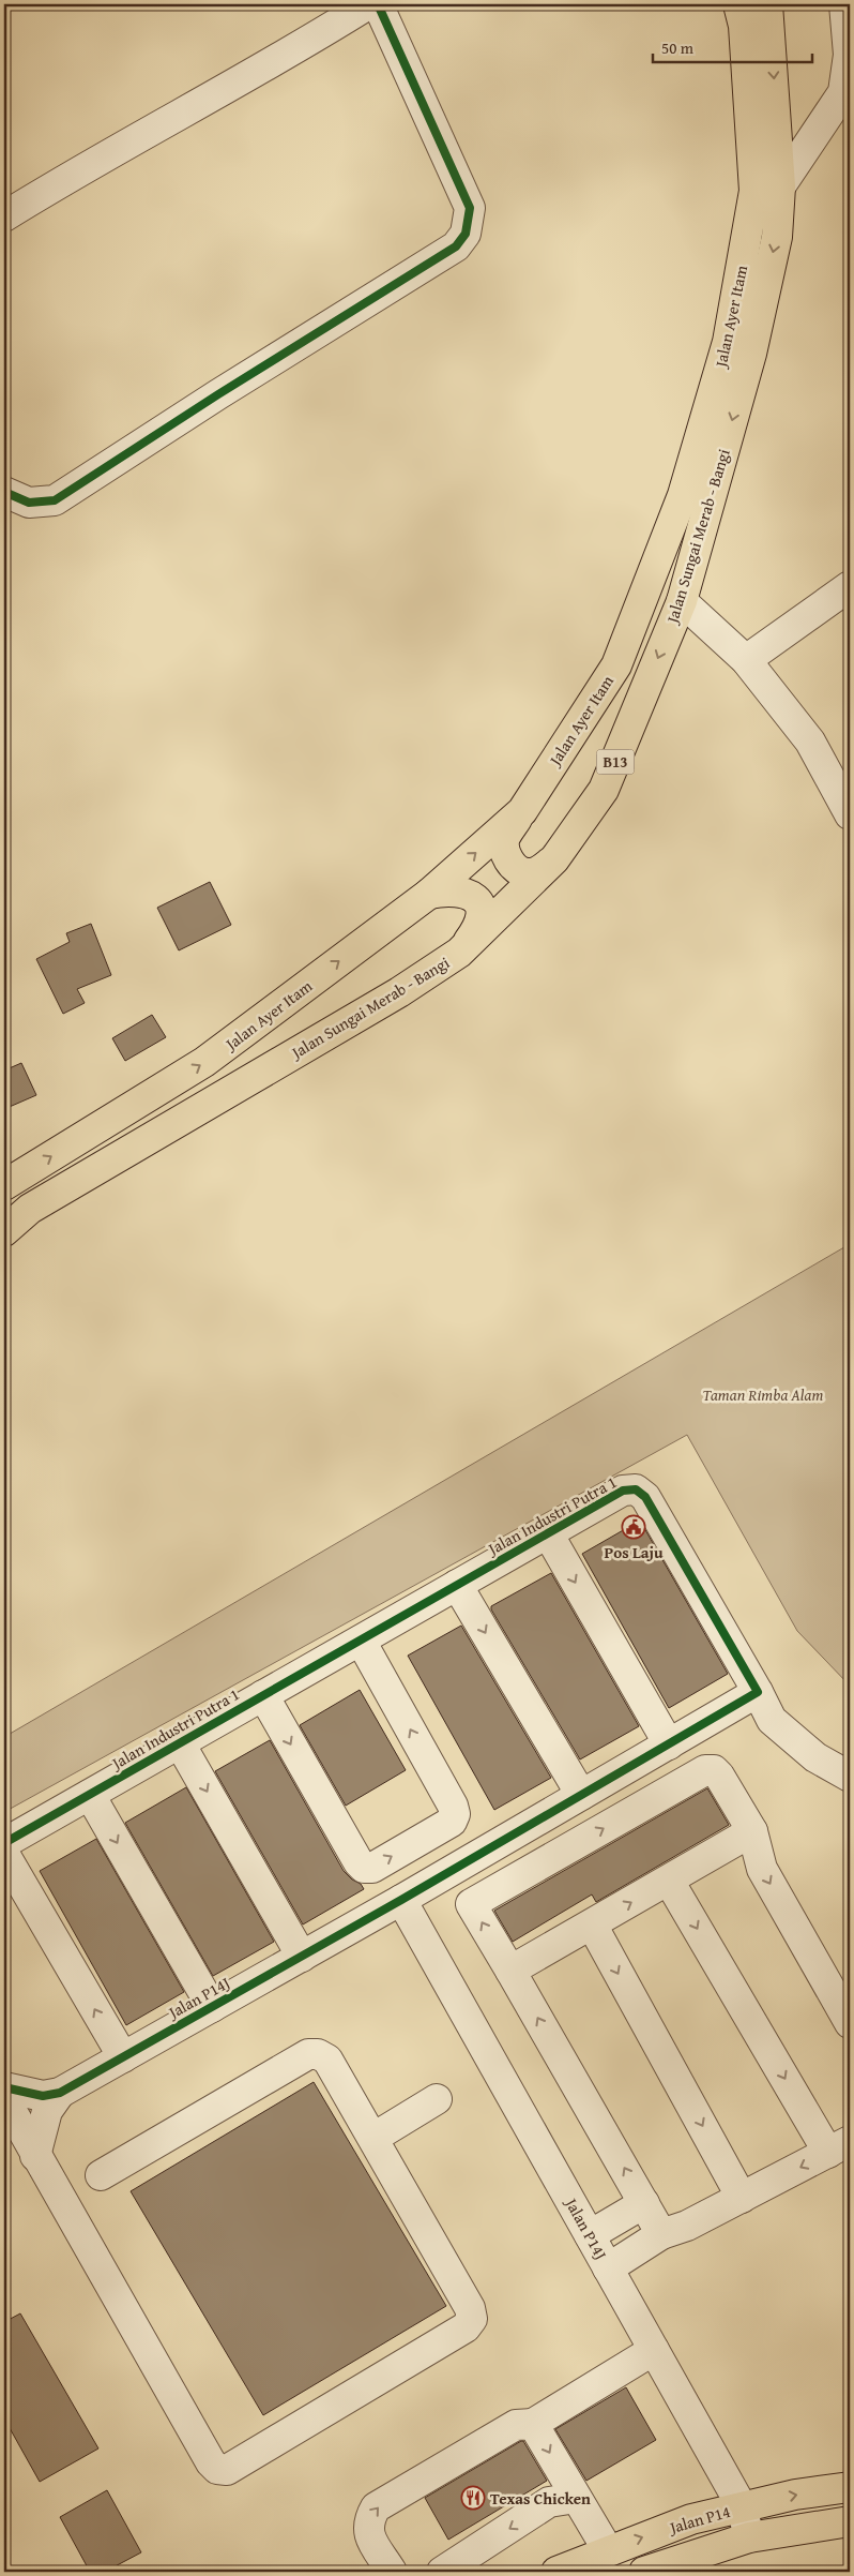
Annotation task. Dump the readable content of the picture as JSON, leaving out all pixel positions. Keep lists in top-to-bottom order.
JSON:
{
  "streets": {
    "main road": [
      "Jalan Ayer Itam",
      "Jalan Sungai Merab - Bangi",
      "B13",
      "Jalan P14"
    ],
    "street": ["Jalan Industri Putra 1", "Jalan P14J"]
  },
  "crossings": [
    ["Jalan P14J", "Jalan P14"]
  ],
  "one_way": ["Jalan Ayer Itam", "Jalan Sungai Merab - Bangi"],
  "parks": ["Taman Rimba Alam"],
  "places": {
    "public building": ["Pos Laju"],
    "restaurant": ["Texas Chicken"]
  },
  "scale_bar": "50 m"
}
